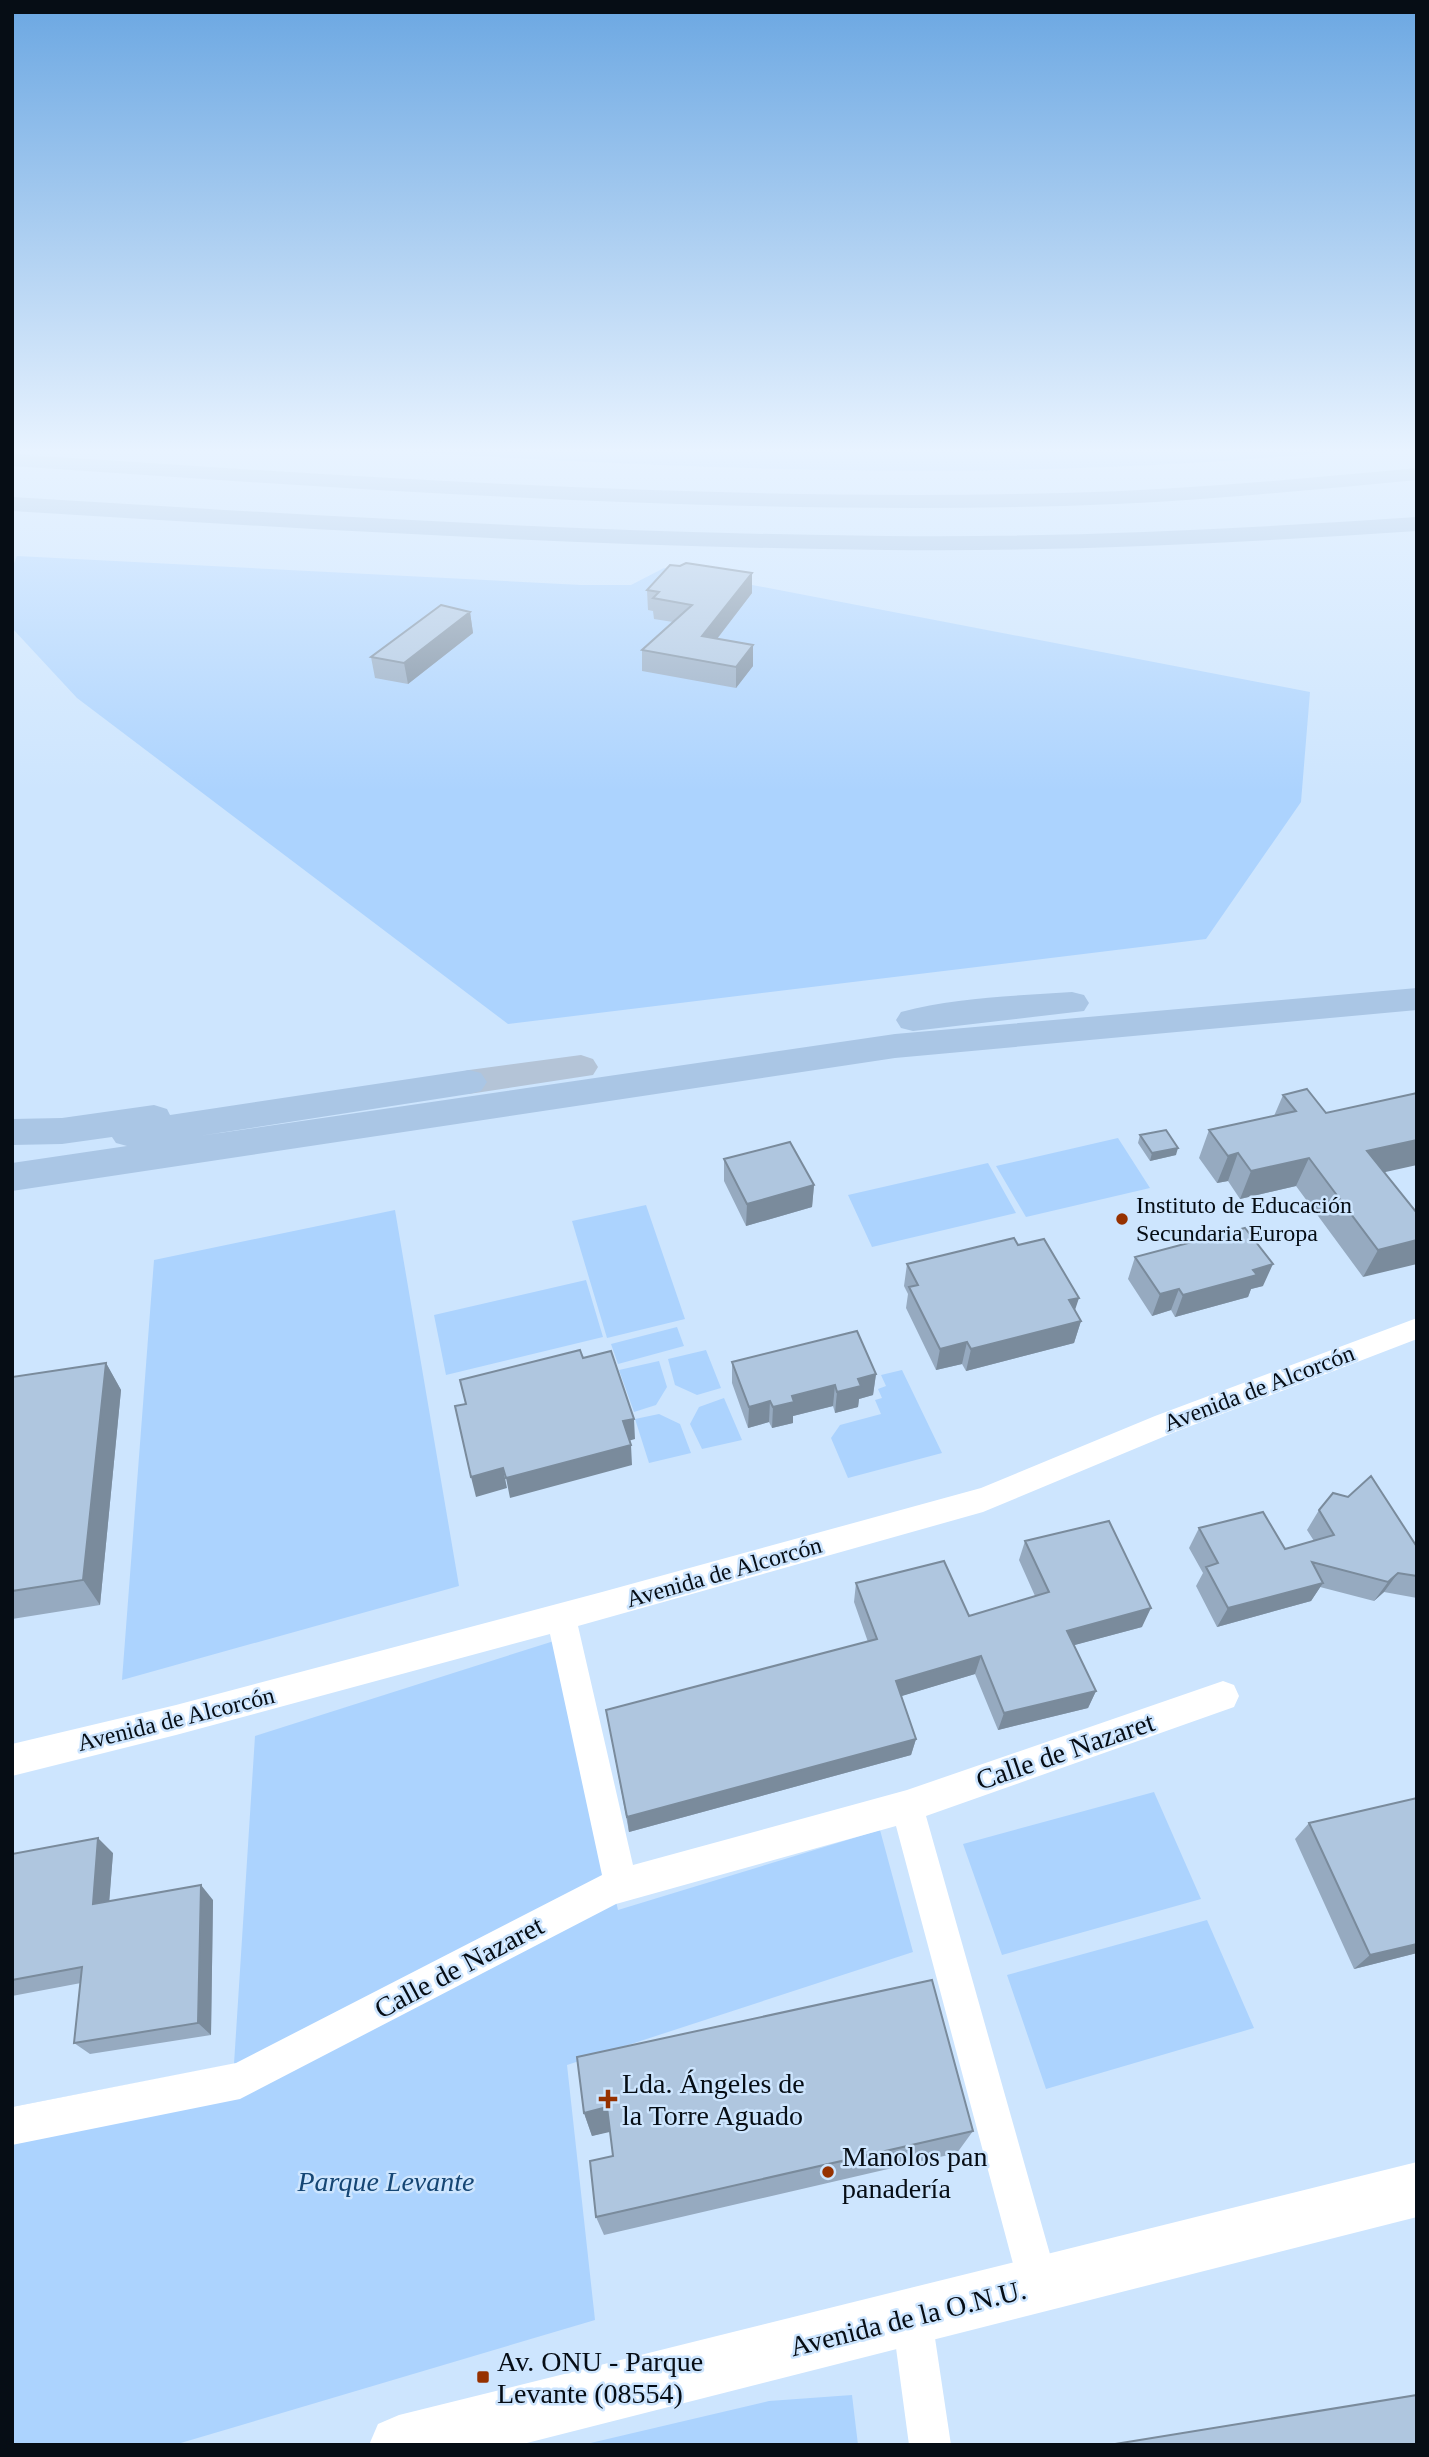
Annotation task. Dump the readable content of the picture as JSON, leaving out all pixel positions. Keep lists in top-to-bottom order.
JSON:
{
  "streets": {
    "street": ["Avenida de Alcorcón", "Calle de Nazaret", "Avenida de la O.N.U."]
  },
  "parks": ["Parque Levante"],
  "places": {
    "other": ["Instituto de Educación Secundaria Europa", "Manolos pan panadería"],
    "health": ["Lda. Ángeles de la Torre Aguado"],
    "transit": ["Av. ONU - Parque Levante (08554)"]
  }
}
